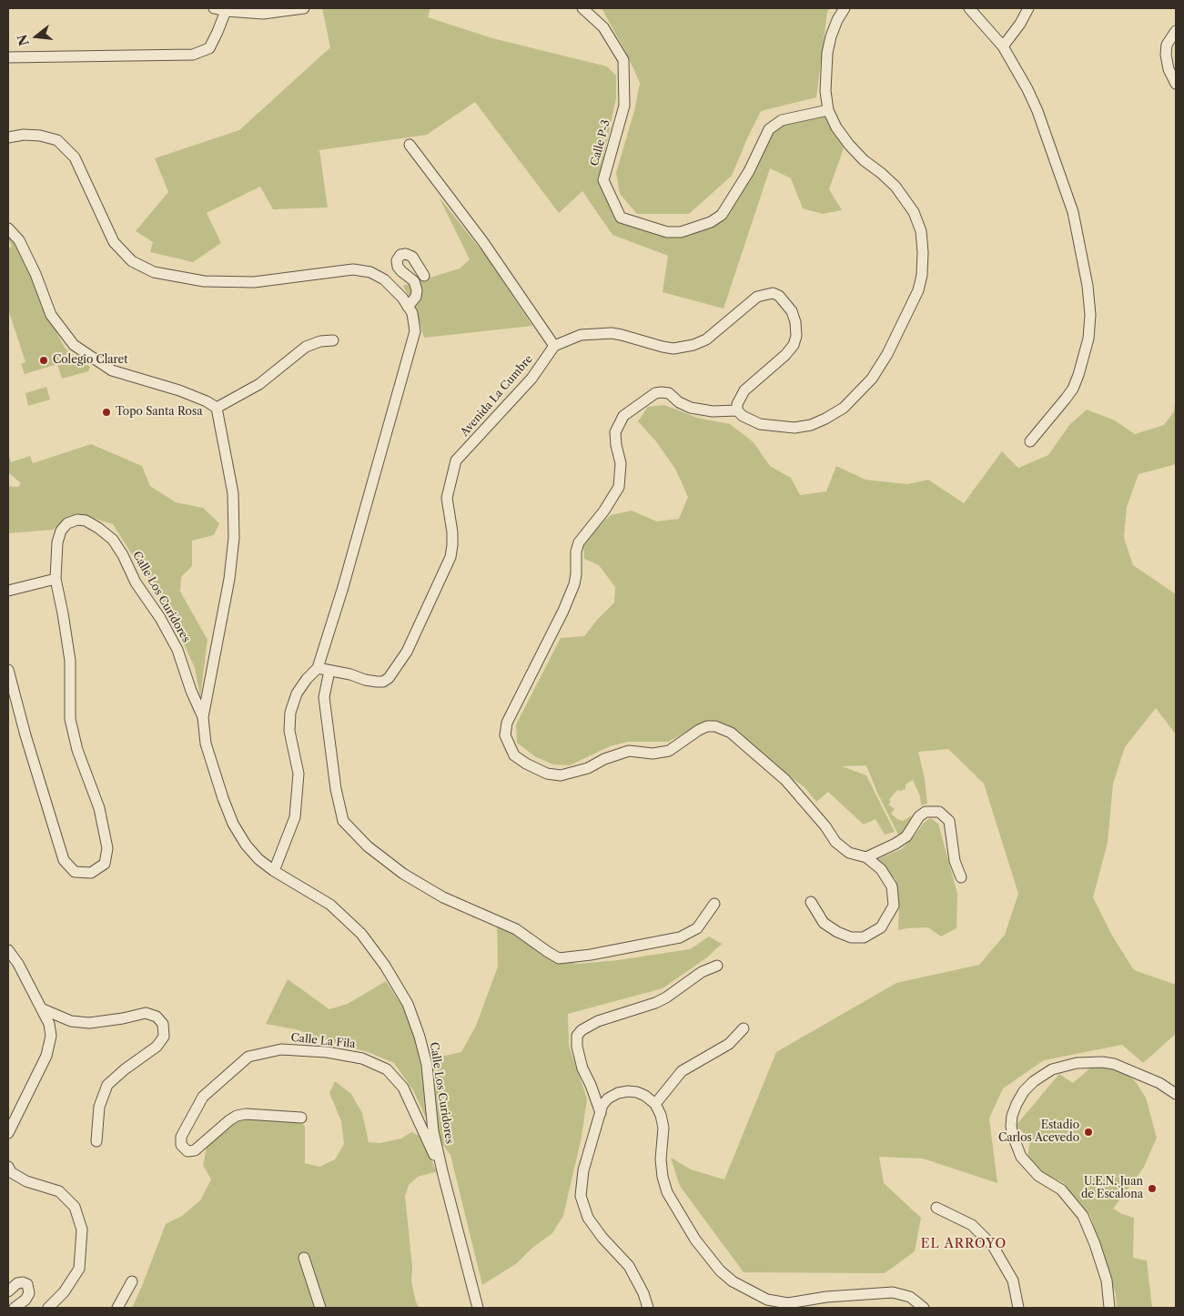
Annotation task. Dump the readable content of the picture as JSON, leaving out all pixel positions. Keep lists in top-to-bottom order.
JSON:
{
  "streets": {
    "street": [
      "Calle P-3",
      "Avenida La Cumbre",
      "Calle Los Curidores",
      "Calle La Fila"
    ]
  },
  "crossings": [
    ["Calle Los Curidores", "Calle La Fila"]
  ],
  "districts": ["EL ARROYO"],
  "places": [
    "Colegio Claret",
    "Topo Santa Rosa",
    "Estadio Carlos Acevedo",
    "U.E.N. Juan de Escalona"
  ],
  "north": "left"
}
